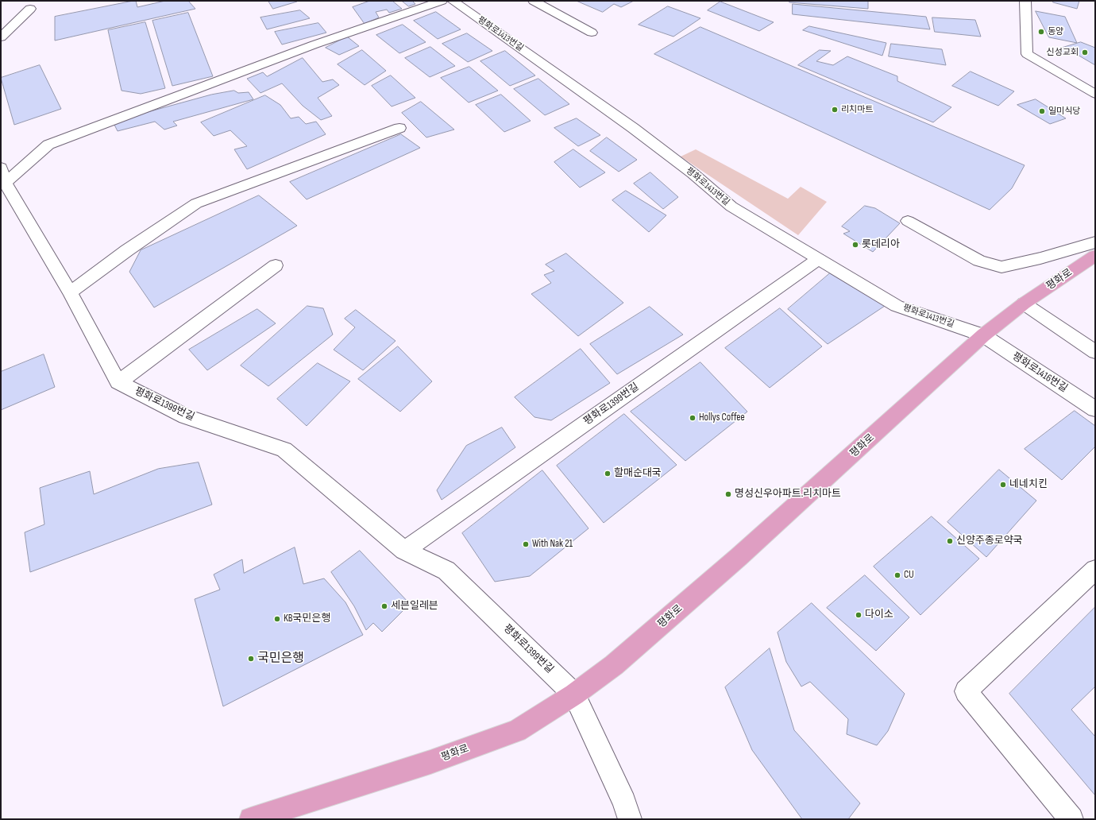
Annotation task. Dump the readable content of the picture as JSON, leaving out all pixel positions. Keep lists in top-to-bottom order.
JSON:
{
  "streets": {
    "main road": ["평화로"],
    "street": ["평화로1413번길", "평화로1416번길", "평화로1399번길"]
  },
  "crossings": [
    ["평화로1413번길", "평화로"],
    ["평화로1413번길", "평화로1416번길"],
    ["평화로1413번길", "평화로1399번길"],
    ["평화로", "평화로1416번길"],
    ["평화로", "평화로1399번길"]
  ],
  "places": [
    "동양",
    "신성교회",
    "리치마트",
    "일미식당",
    "롯데리아",
    "Hollys Coffee",
    "할매순대국",
    "네네치킨",
    "명성신우아파트.리치마트",
    "신양주종로약국",
    "With Nak 21",
    "CU",
    "세븐일레븐",
    "다이소",
    "KB국민은행",
    "국민은행"
  ]
}
